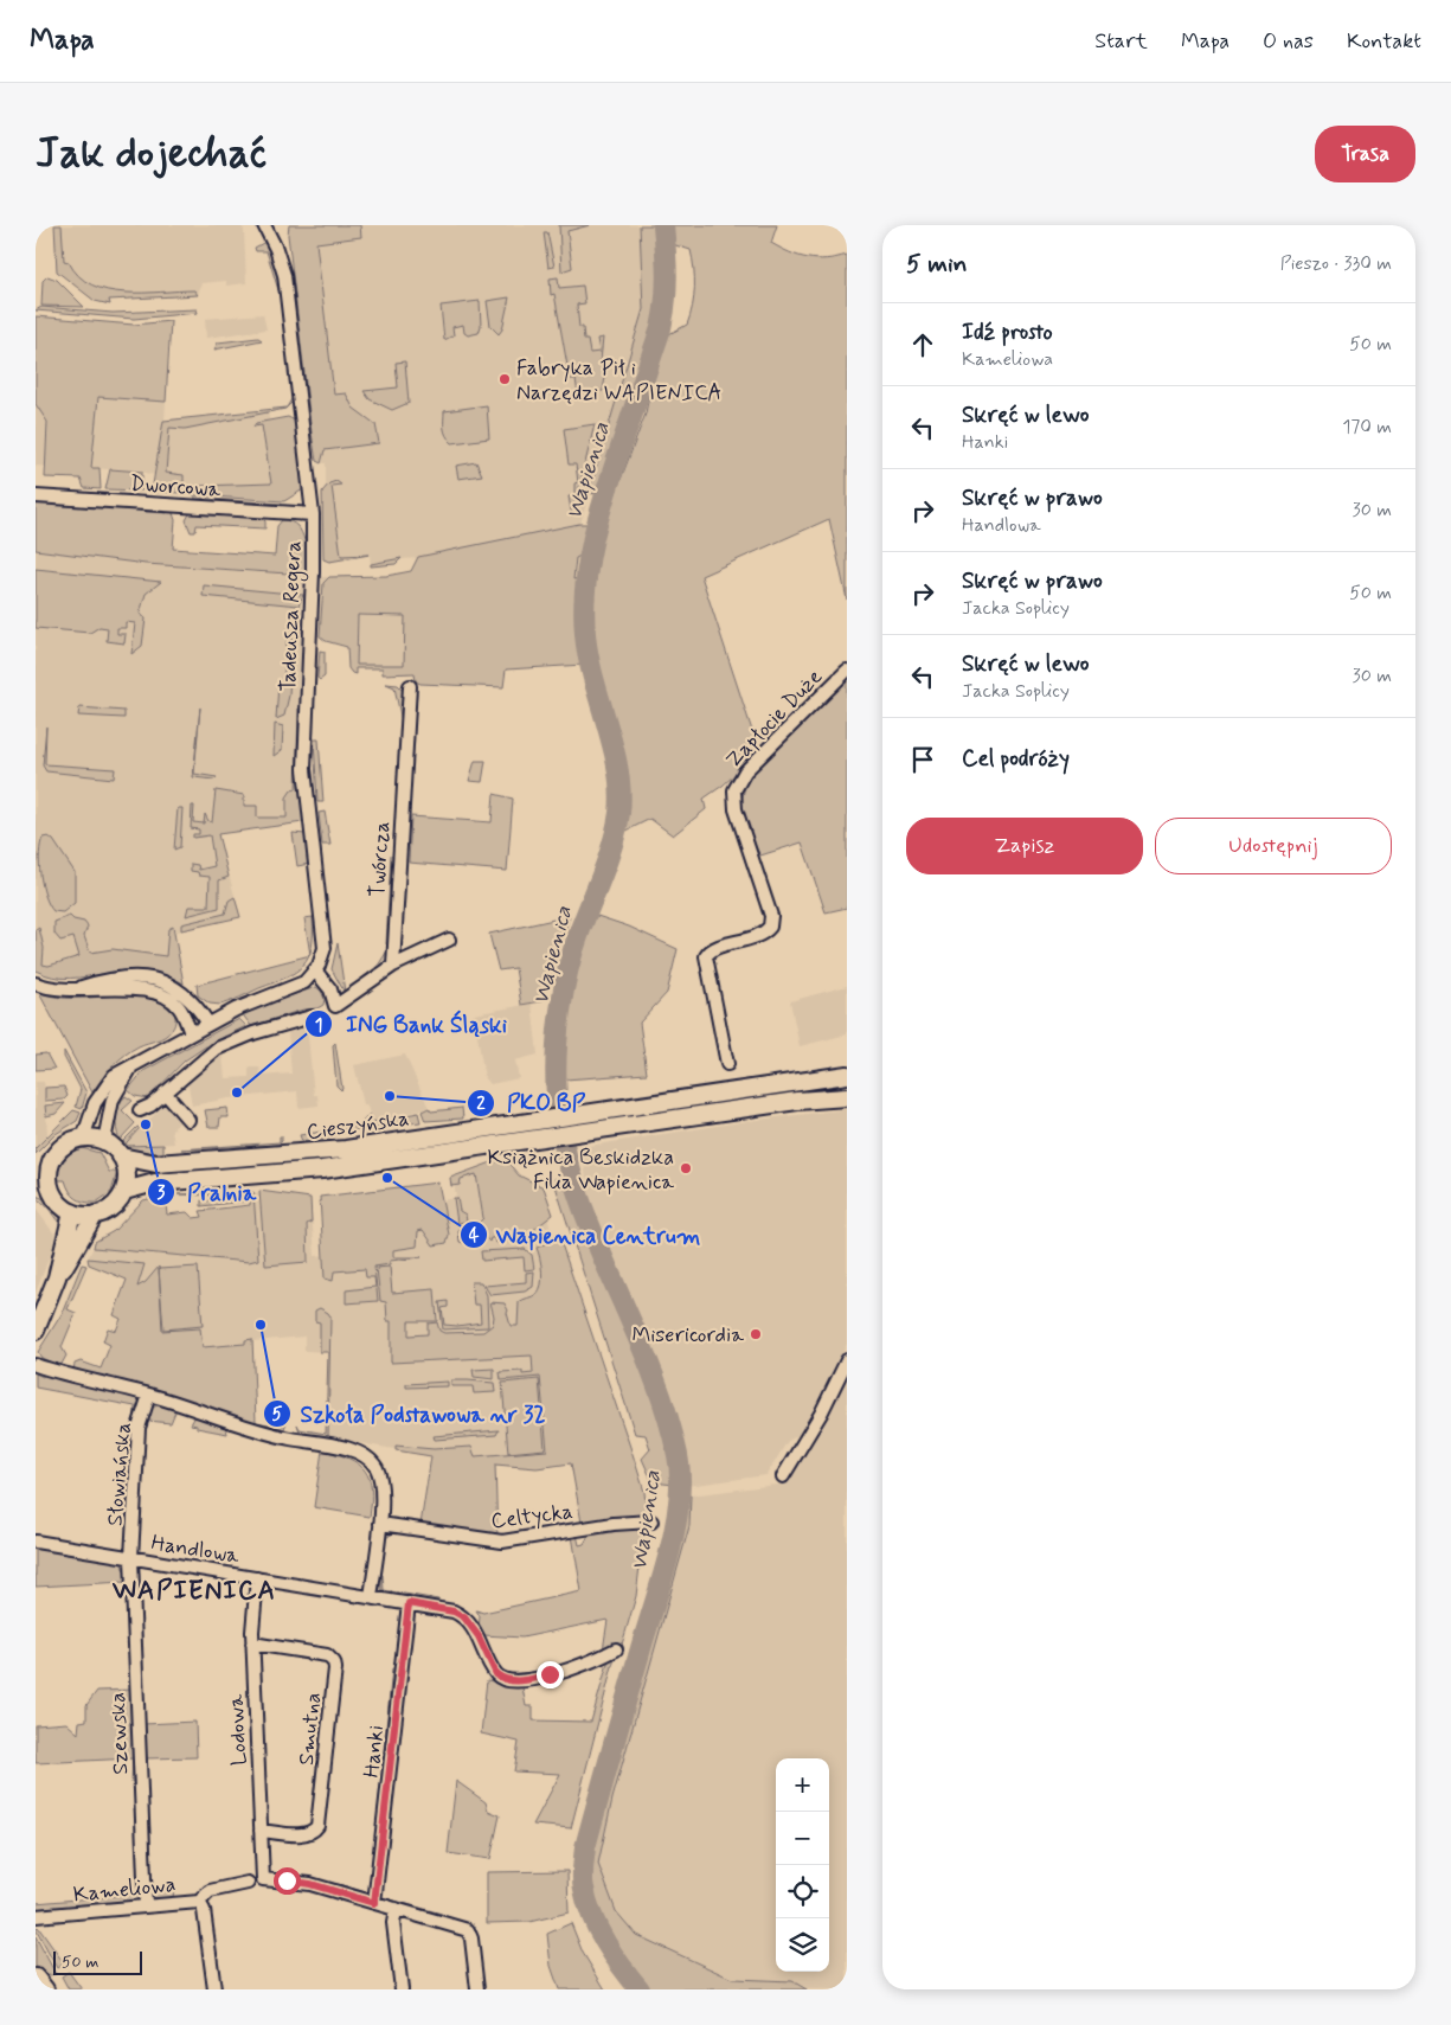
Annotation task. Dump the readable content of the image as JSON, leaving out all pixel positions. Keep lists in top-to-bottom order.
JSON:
{
  "streets": {
    "main road": ["Cieszyńska"],
    "street": [
      "Dworcowa",
      "Tadeusza Regera",
      "Zapłocie Duże",
      "Twórcza",
      "Słowiańska",
      "Celtycka",
      "Handlowa",
      "Smutna",
      "Lodowa",
      "Szewska",
      "Hanki",
      "Kameliowa"
    ]
  },
  "crossings": [
    ["Dworcowa", "Tadeusza Regera"],
    ["Słowiańska", "Handlowa"],
    ["Słowiańska", "Szewska"],
    ["Handlowa", "Lodowa"],
    ["Handlowa", "Szewska"],
    ["Handlowa", "Hanki"],
    ["Smutna", "Lodowa"],
    ["Lodowa", "Hanki"],
    ["Szewska", "Kameliowa"]
  ],
  "districts": ["WAPIENICA"],
  "water": ["Wapienica"],
  "places": [
    "Fabryka Pił i Narzędzi WAPIENICA",
    "ING Bank Śląski",
    "PKO BP",
    "Pralnia",
    "Książnica Beskidzka Filia Wapienica",
    "Wapienica Centrum",
    "Szkoła Podstawowa nr 32",
    "Misericordia"
  ],
  "scale_bar": "50 m",
  "page": {
    "header": "Mapa",
    "nav": [
      "Start",
      "Mapa",
      "O nas",
      "Kontakt"
    ],
    "buttons": [
      "Trasa",
      ["Zapisz", "Udostępnij"]
    ],
    "title": "Jak dojechać",
    "heading": ["5 min", "Pieszo · 330 m"],
    "list": [
      ["Idź prosto", "Kameliowa", "50 m"],
      ["Skręć w lewo", "Hanki", "170 m"],
      ["Skręć w prawo", "Handlowa", "30 m"],
      ["Skręć w prawo", "Jacka Soplicy", "50 m"],
      ["Skręć w lewo", "Jacka Soplicy", "30 m"],
      "Cel podróży"
    ],
    "map_buttons": ["+", "−"],
    "scale": "50 m"
  }
}
